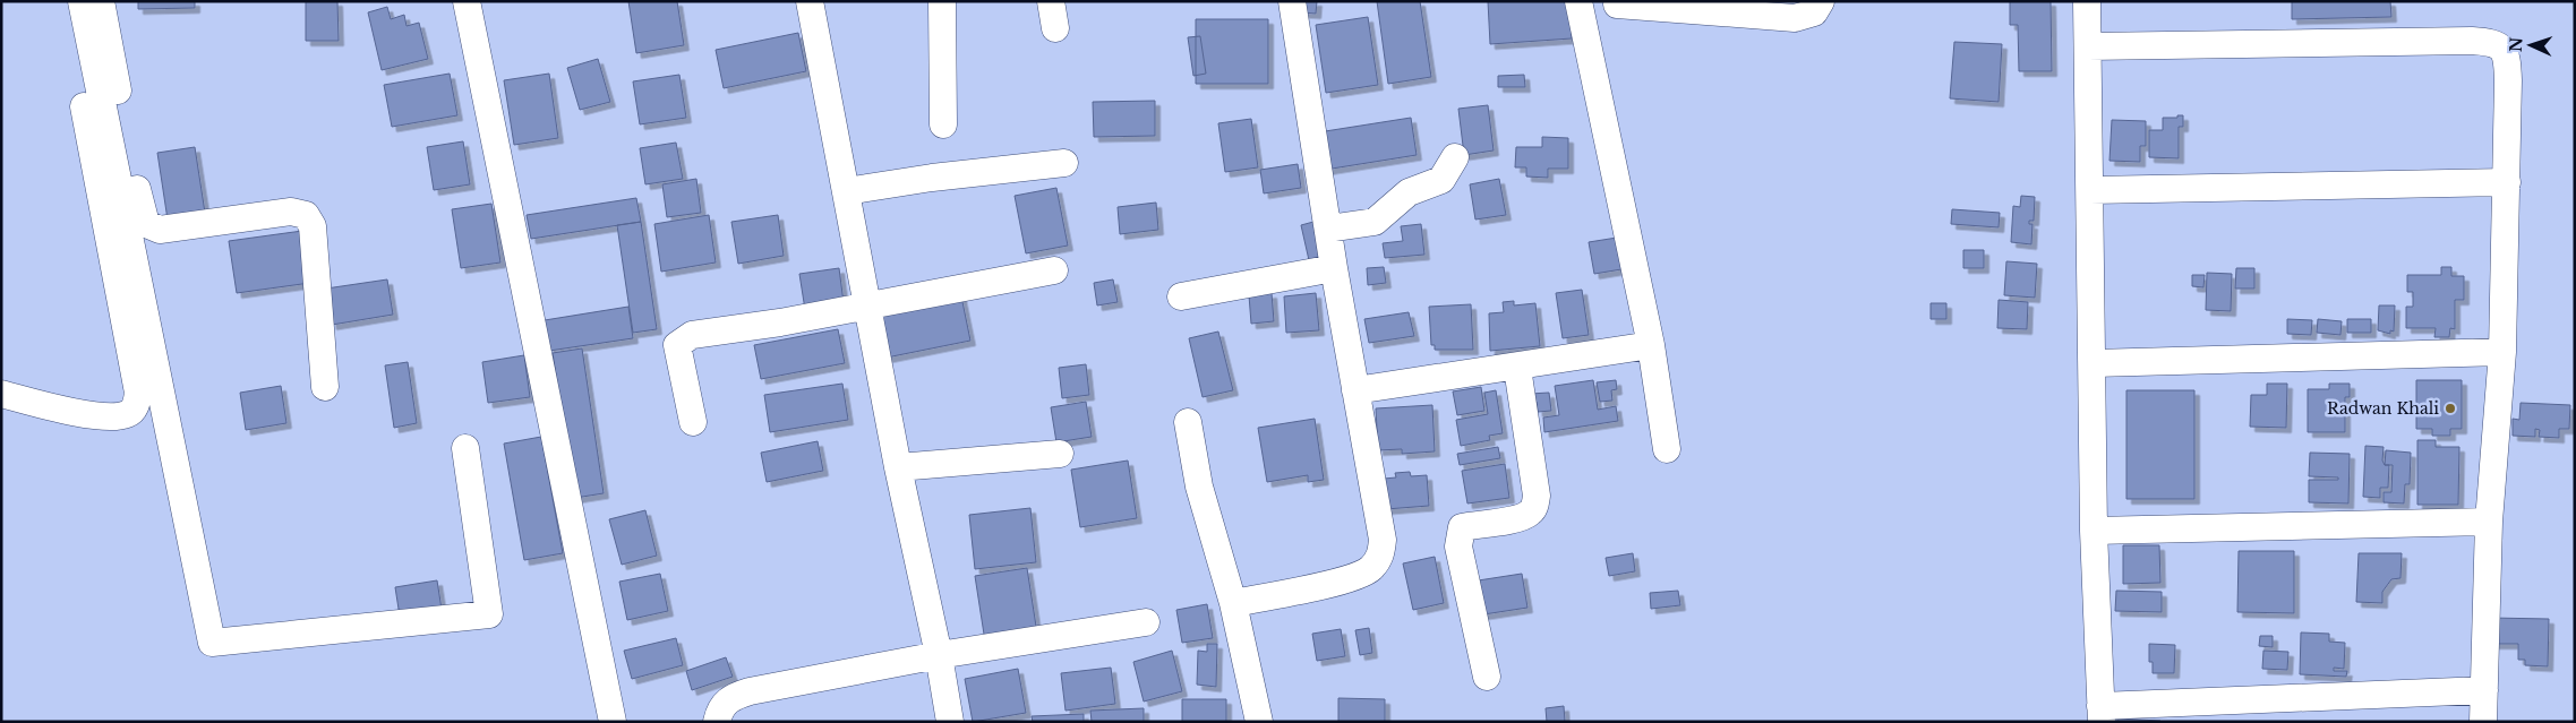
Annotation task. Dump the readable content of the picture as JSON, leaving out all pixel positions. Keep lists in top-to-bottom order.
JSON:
{
  "places": ["Radwan Khali"],
  "north": "left"
}
